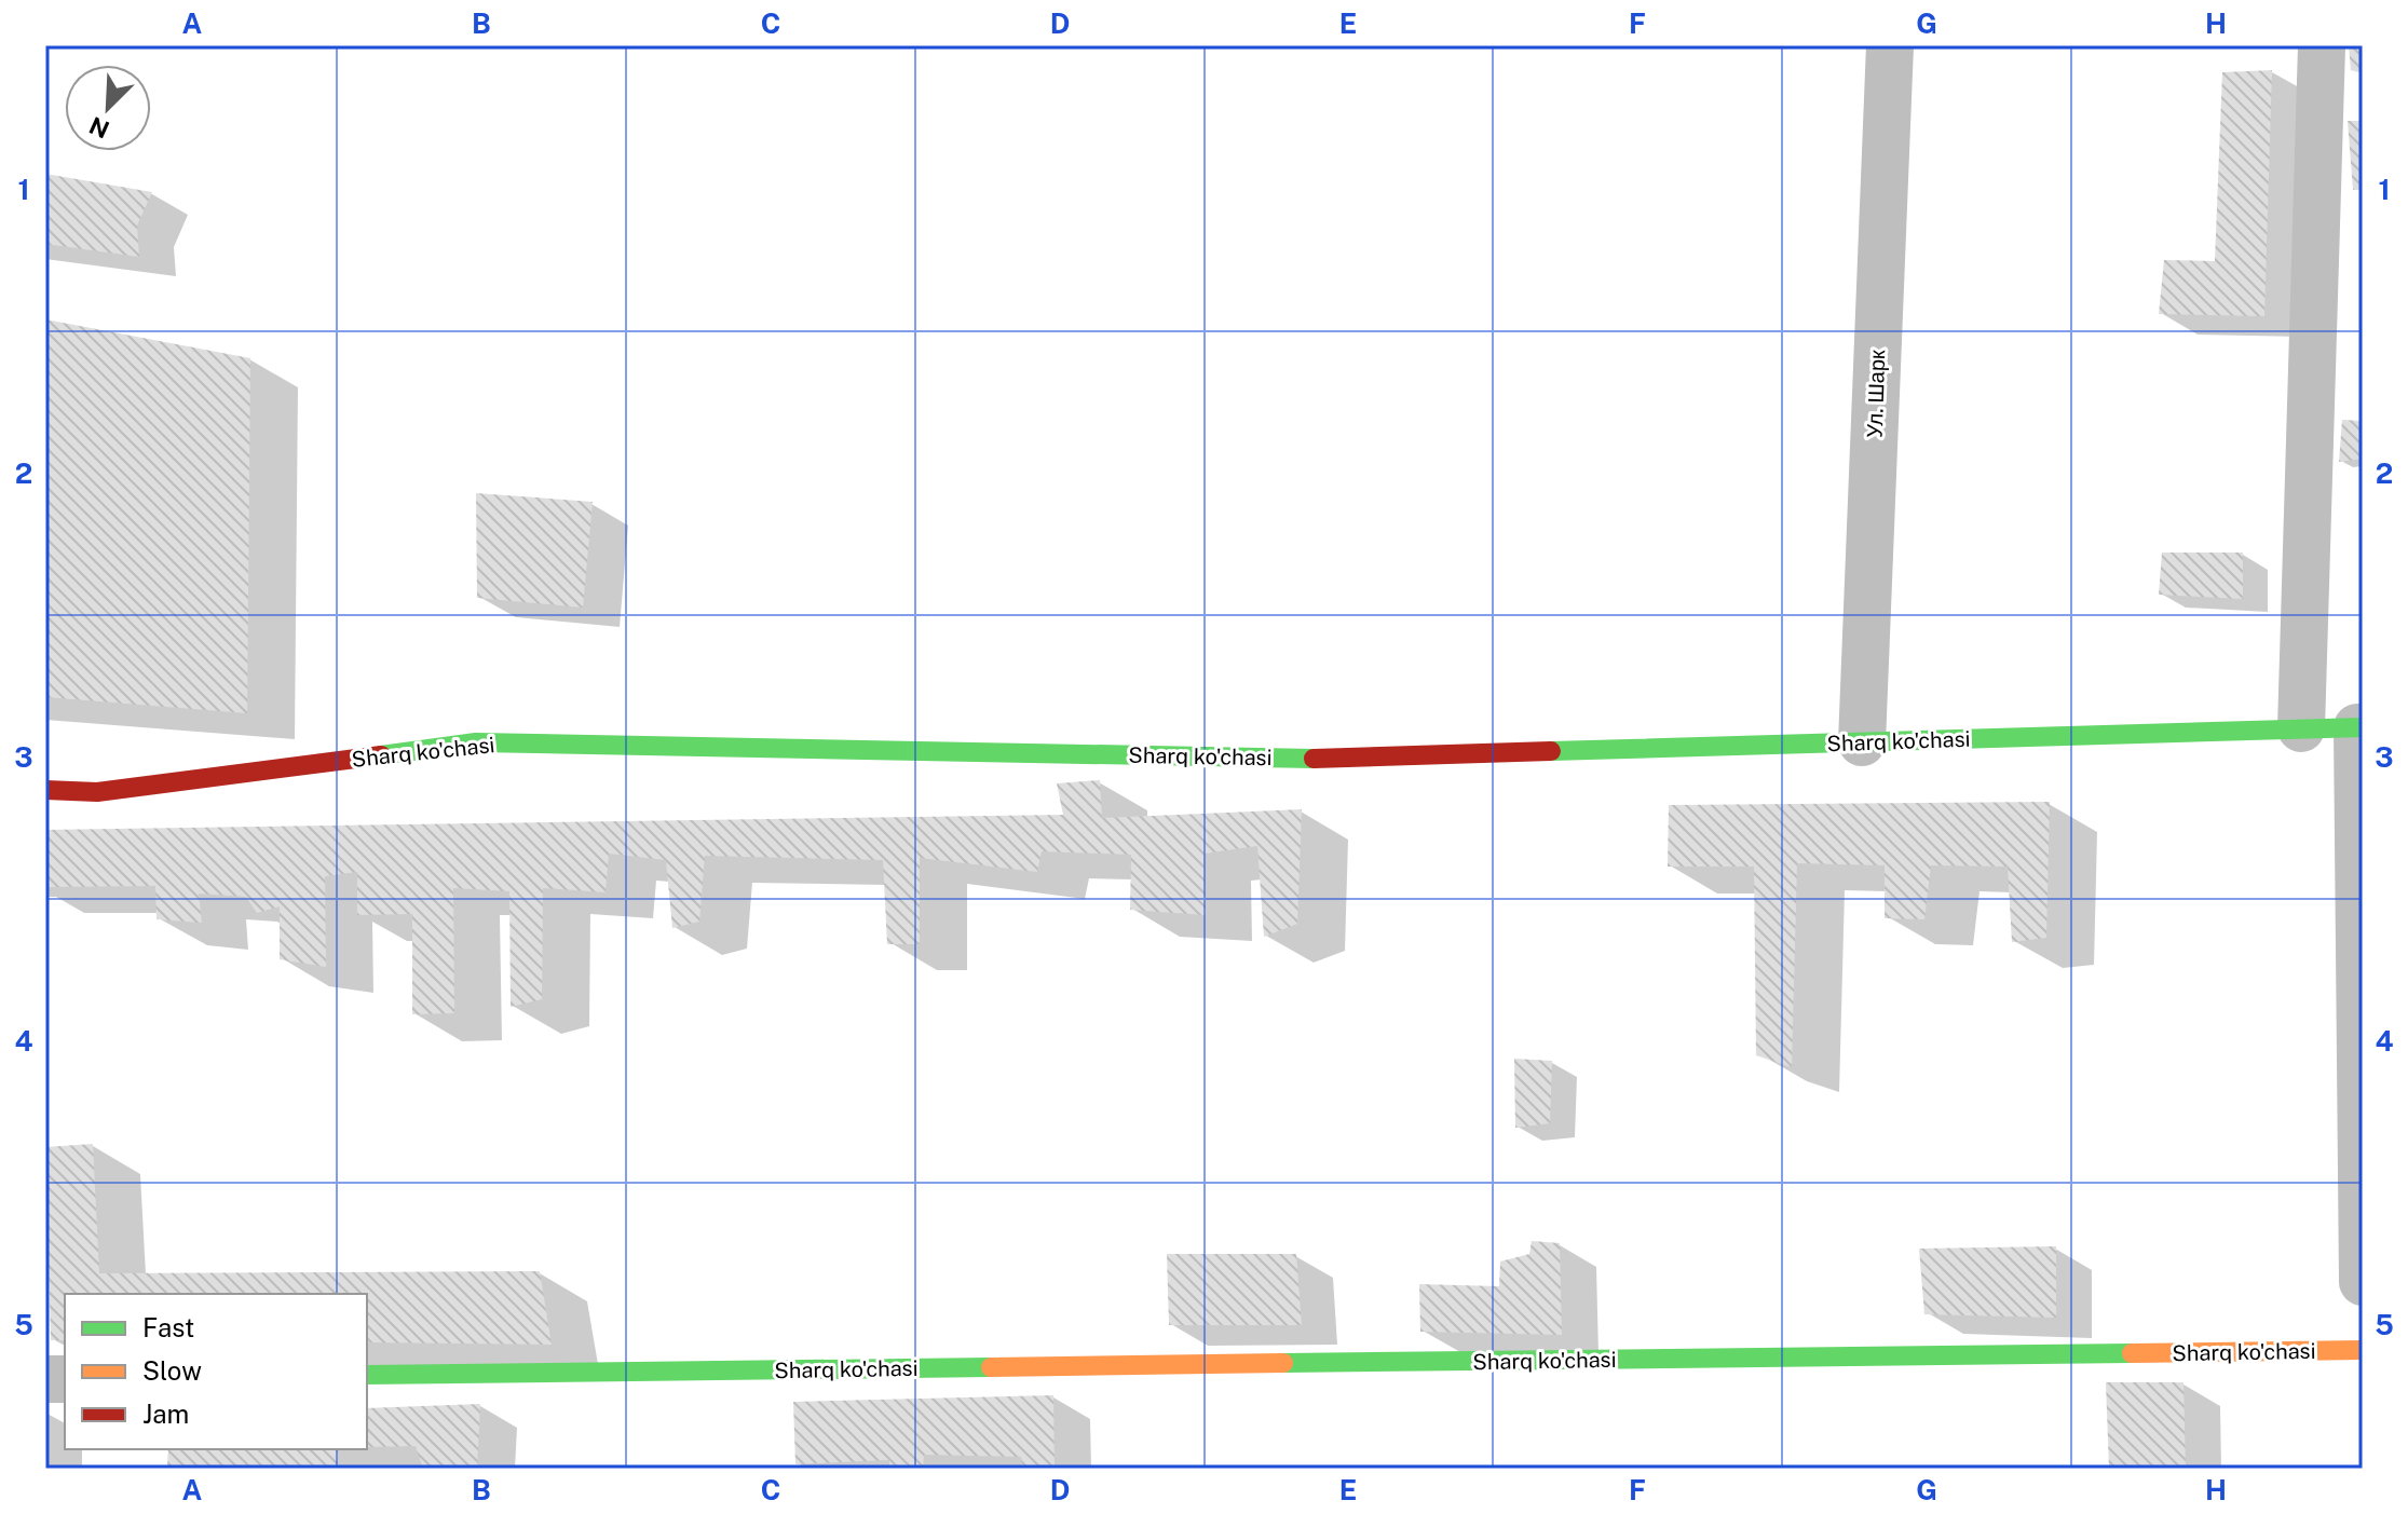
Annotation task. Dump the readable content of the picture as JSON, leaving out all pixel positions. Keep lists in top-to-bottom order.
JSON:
{
  "streets": {
    "main road": ["Sharq ko'chasi"],
    "street": ["Ул. Шарк"]
  },
  "crossings": [
    ["Ул. Шарк", "Sharq ko'chasi"]
  ],
  "legend": ["Fast", "Slow", "Jam"],
  "north": "bottom left",
  "grid": {
    "columns": [
      "A",
      "B",
      "C",
      "D",
      "E",
      "F",
      "G",
      "H"
    ],
    "rows": [
      "1",
      "2",
      "3",
      "4",
      "5"
    ]
  }
}
